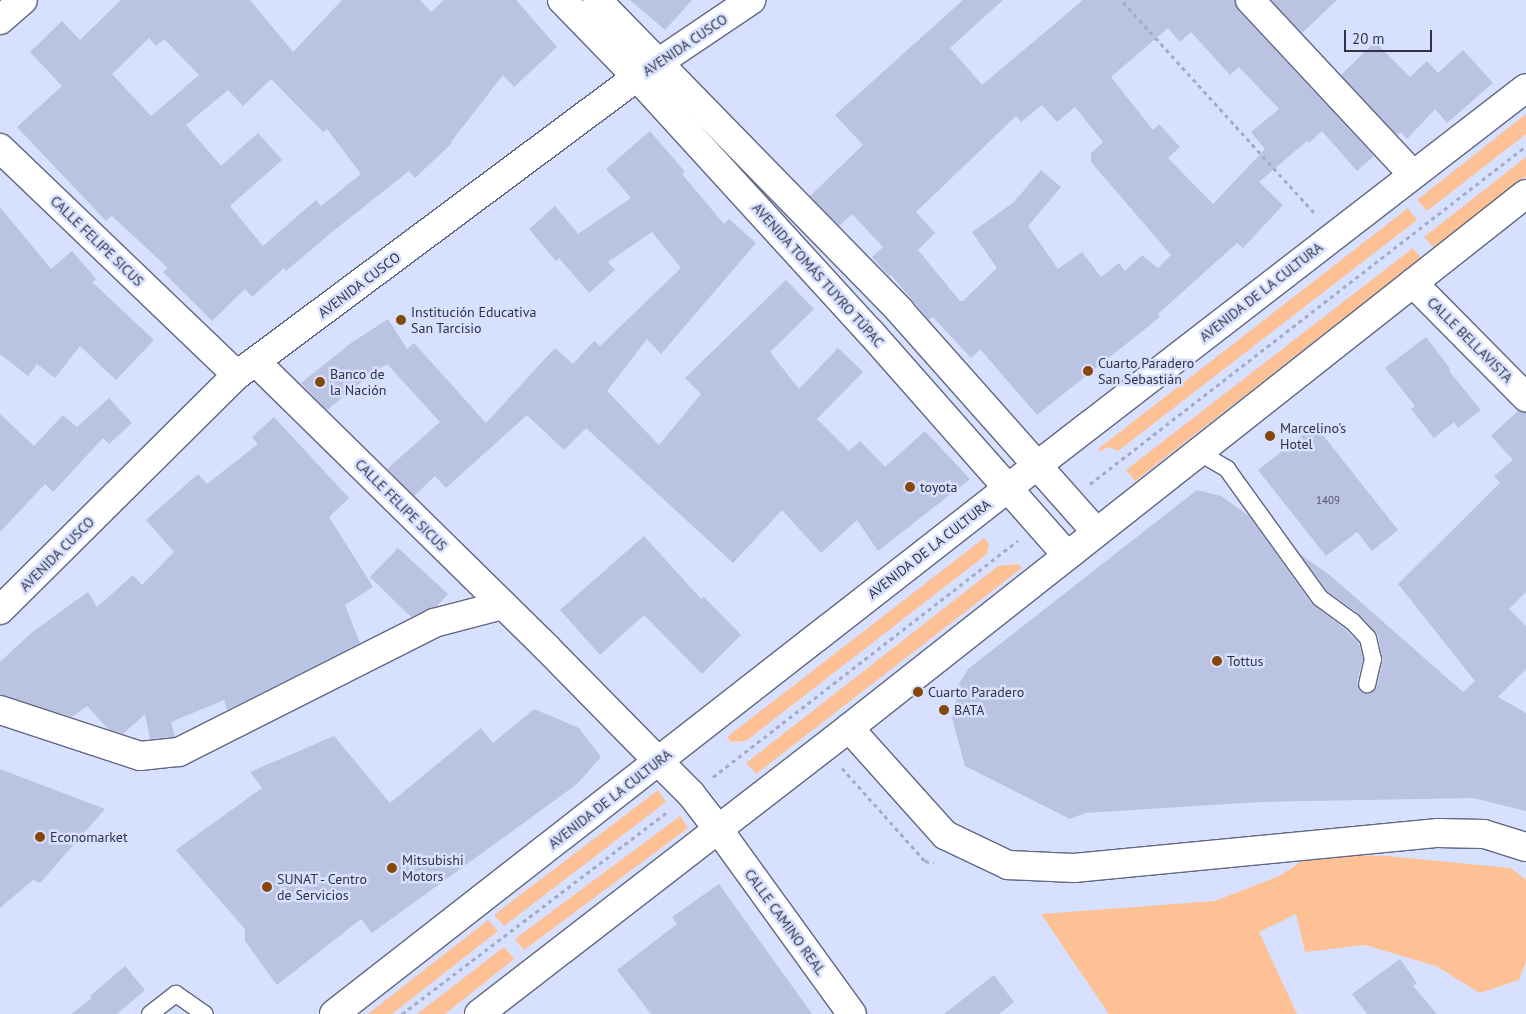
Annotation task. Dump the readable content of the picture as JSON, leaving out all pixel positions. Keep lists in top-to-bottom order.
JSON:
{
  "streets": {
    "main road": [
      "AVENIDA CUSCO",
      "CALLE FELIPE SICUS",
      "AVENIDA TOMÁS TUYRO TÚPAC",
      "AVENIDA DE LA CULTURA",
      "CALLE BELLAVISTA",
      "CALLE CAMINO REAL"
    ]
  },
  "crossings": [
    ["AVENIDA CUSCO", "CALLE FELIPE SICUS"],
    ["AVENIDA CUSCO", "AVENIDA TOMÁS TUYRO TÚPAC"],
    ["CALLE FELIPE SICUS", "AVENIDA DE LA CULTURA"],
    ["AVENIDA TOMÁS TUYRO TÚPAC", "AVENIDA DE LA CULTURA"]
  ],
  "places": [
    "Institución Educativa San Tarcisio",
    "Cuarto Paradero San Sebastián",
    "Banco de la Nación",
    "Marcelino's Hotel",
    "toyota",
    "Tottus",
    "Cuarto Paradero",
    "BATA",
    "Economarket",
    "Mitsubishi Motors",
    "SUNAT - Centro de Servicios"
  ],
  "house_numbers": ["1409"],
  "scale_bar": "20 m"
}
